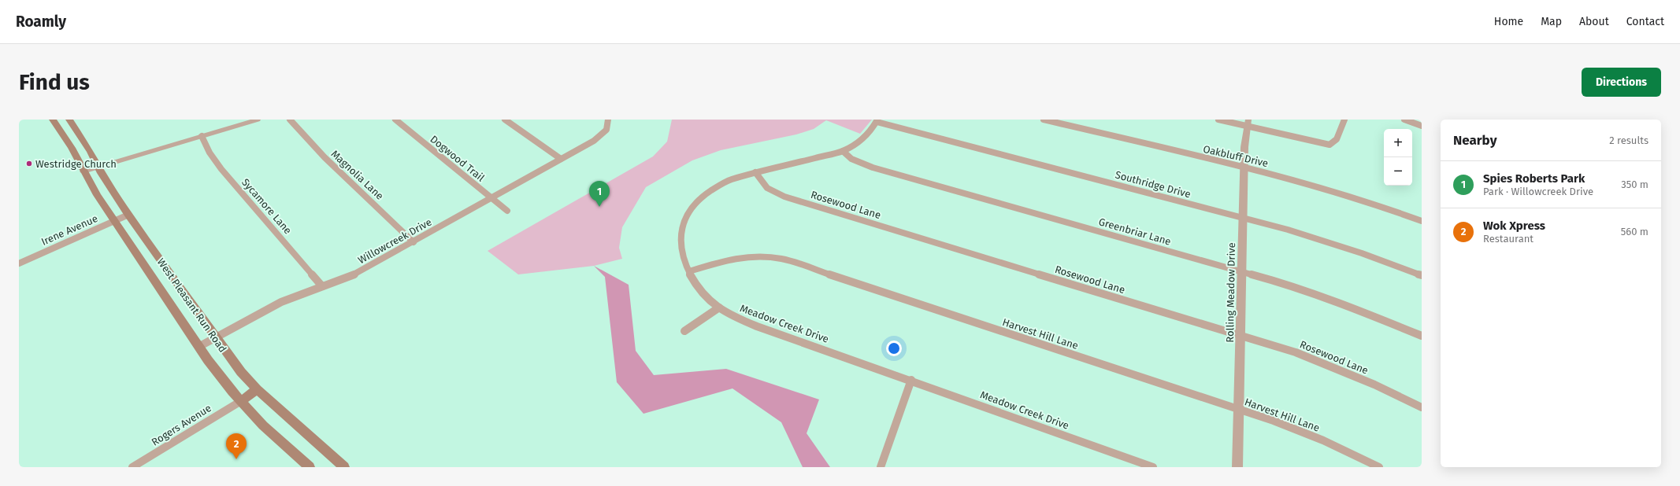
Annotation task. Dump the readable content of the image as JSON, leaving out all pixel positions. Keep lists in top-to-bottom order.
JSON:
{
  "streets": {
    "main road": ["West Pleasant Run Road"],
    "street": [
      "Oakbluff Drive",
      "Dogwood Trail",
      "Magnolia Lane",
      "Southridge Drive",
      "Rosewood Lane",
      "Sycamore Lane",
      "Irene Avenue",
      "Greenbriar Lane",
      "Willowcreek Drive",
      "Rolling Meadow Drive",
      "Meadow Creek Drive",
      "Harvest Hill Lane",
      "Rogers Avenue"
    ]
  },
  "crossings": [
    ["Oakbluff Drive", "Rolling Meadow Drive"],
    ["Dogwood Trail", "Willowcreek Drive"],
    ["Magnolia Lane", "Willowcreek Drive"],
    ["Southridge Drive", "Rolling Meadow Drive"],
    ["Southridge Drive", "Meadow Creek Drive"],
    ["Rosewood Lane", "Rolling Meadow Drive"],
    ["Rosewood Lane", "Meadow Creek Drive"],
    ["Sycamore Lane", "Willowcreek Drive"],
    ["Irene Avenue", "West Pleasant Run Road"],
    ["Greenbriar Lane", "Rolling Meadow Drive"],
    ["Greenbriar Lane", "Meadow Creek Drive"],
    ["Willowcreek Drive", "West Pleasant Run Road"],
    ["Rolling Meadow Drive", "Harvest Hill Lane"],
    ["West Pleasant Run Road", "Rogers Avenue"],
    ["Meadow Creek Drive", "Harvest Hill Lane"]
  ],
  "places": ["Westridge Church"],
  "page": {
    "header": "Roamly",
    "nav": [
      "Home",
      "Map",
      "About",
      "Contact"
    ],
    "buttons": "Directions",
    "title": "Find us",
    "heading": ["Nearby", "2 results"],
    "map_buttons": ["+", "−"],
    "list": [
      {
        "mark": "1",
        "name": "Spies Roberts Park",
        "note": "Park · Willowcreek Drive",
        "value": "350 m"
      },
      {
        "mark": "2",
        "name": "Wok Xpress",
        "note": "Restaurant",
        "value": "560 m"
      }
    ],
    "pins": ["1", "2"]
  }
}
